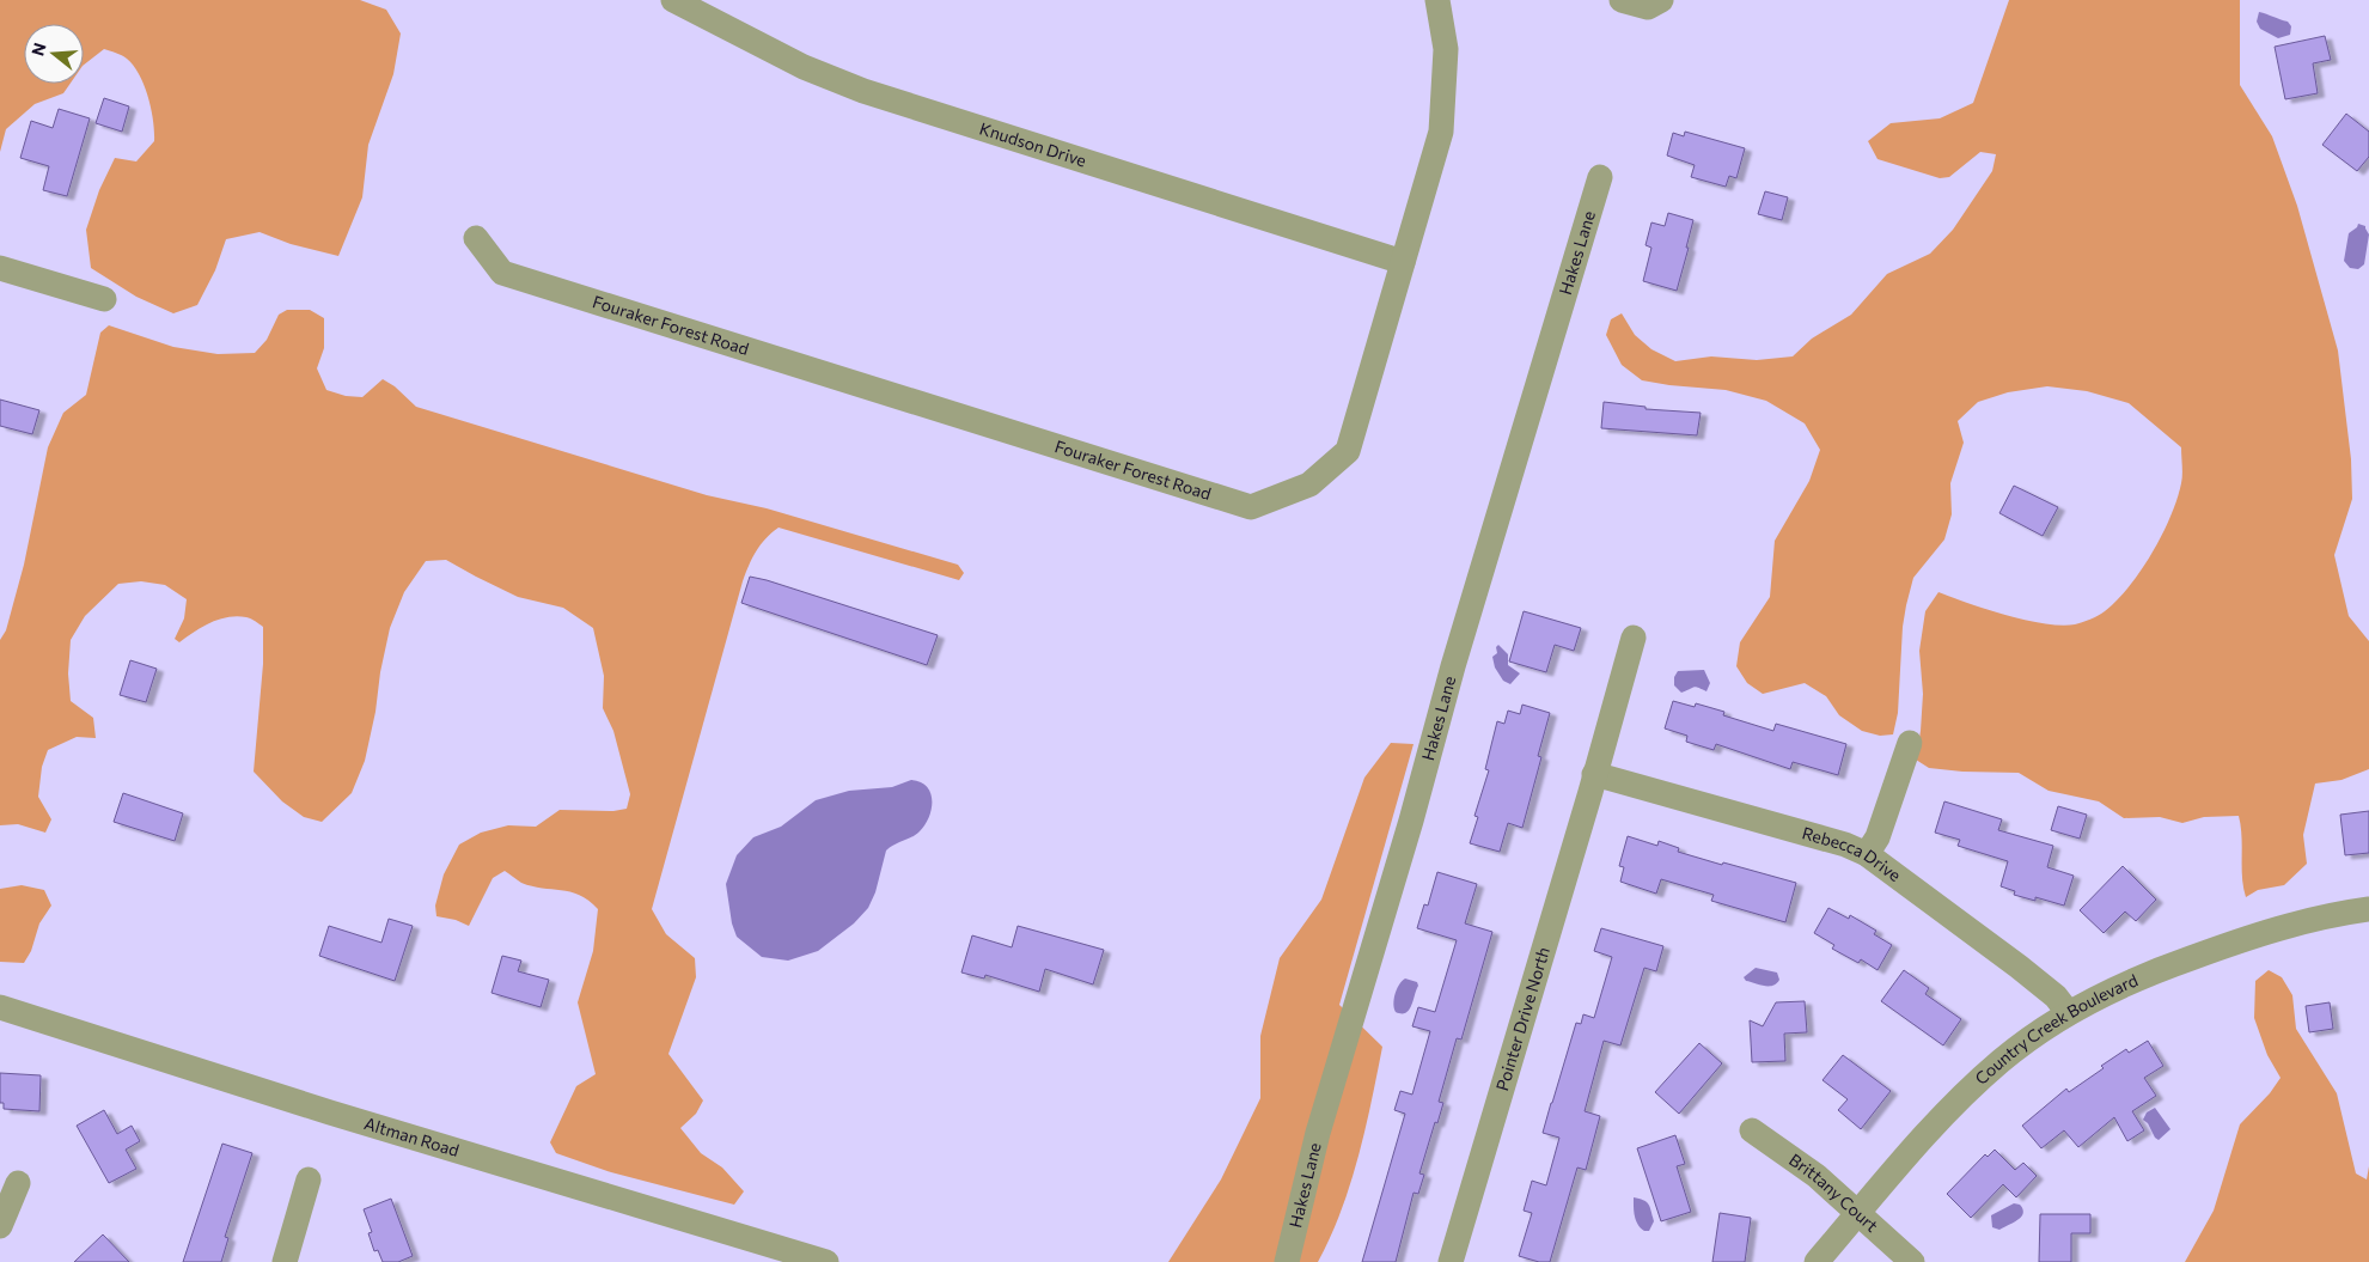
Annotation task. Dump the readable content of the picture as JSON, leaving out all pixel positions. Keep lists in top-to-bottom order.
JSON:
{
  "streets": {
    "street": [
      "Knudson Drive",
      "Hakes Lane",
      "Fouraker Forest Road",
      "Rebecca Drive",
      "Pointer Drive North",
      "Country Creek Boulevard",
      "Altman Road",
      "Brittany Court"
    ]
  },
  "crossings": [
    ["Knudson Drive", "Fouraker Forest Road"],
    ["Rebecca Drive", "Pointer Drive North"],
    ["Rebecca Drive", "Country Creek Boulevard"],
    ["Country Creek Boulevard", "Brittany Court"]
  ],
  "north": "left"
}
